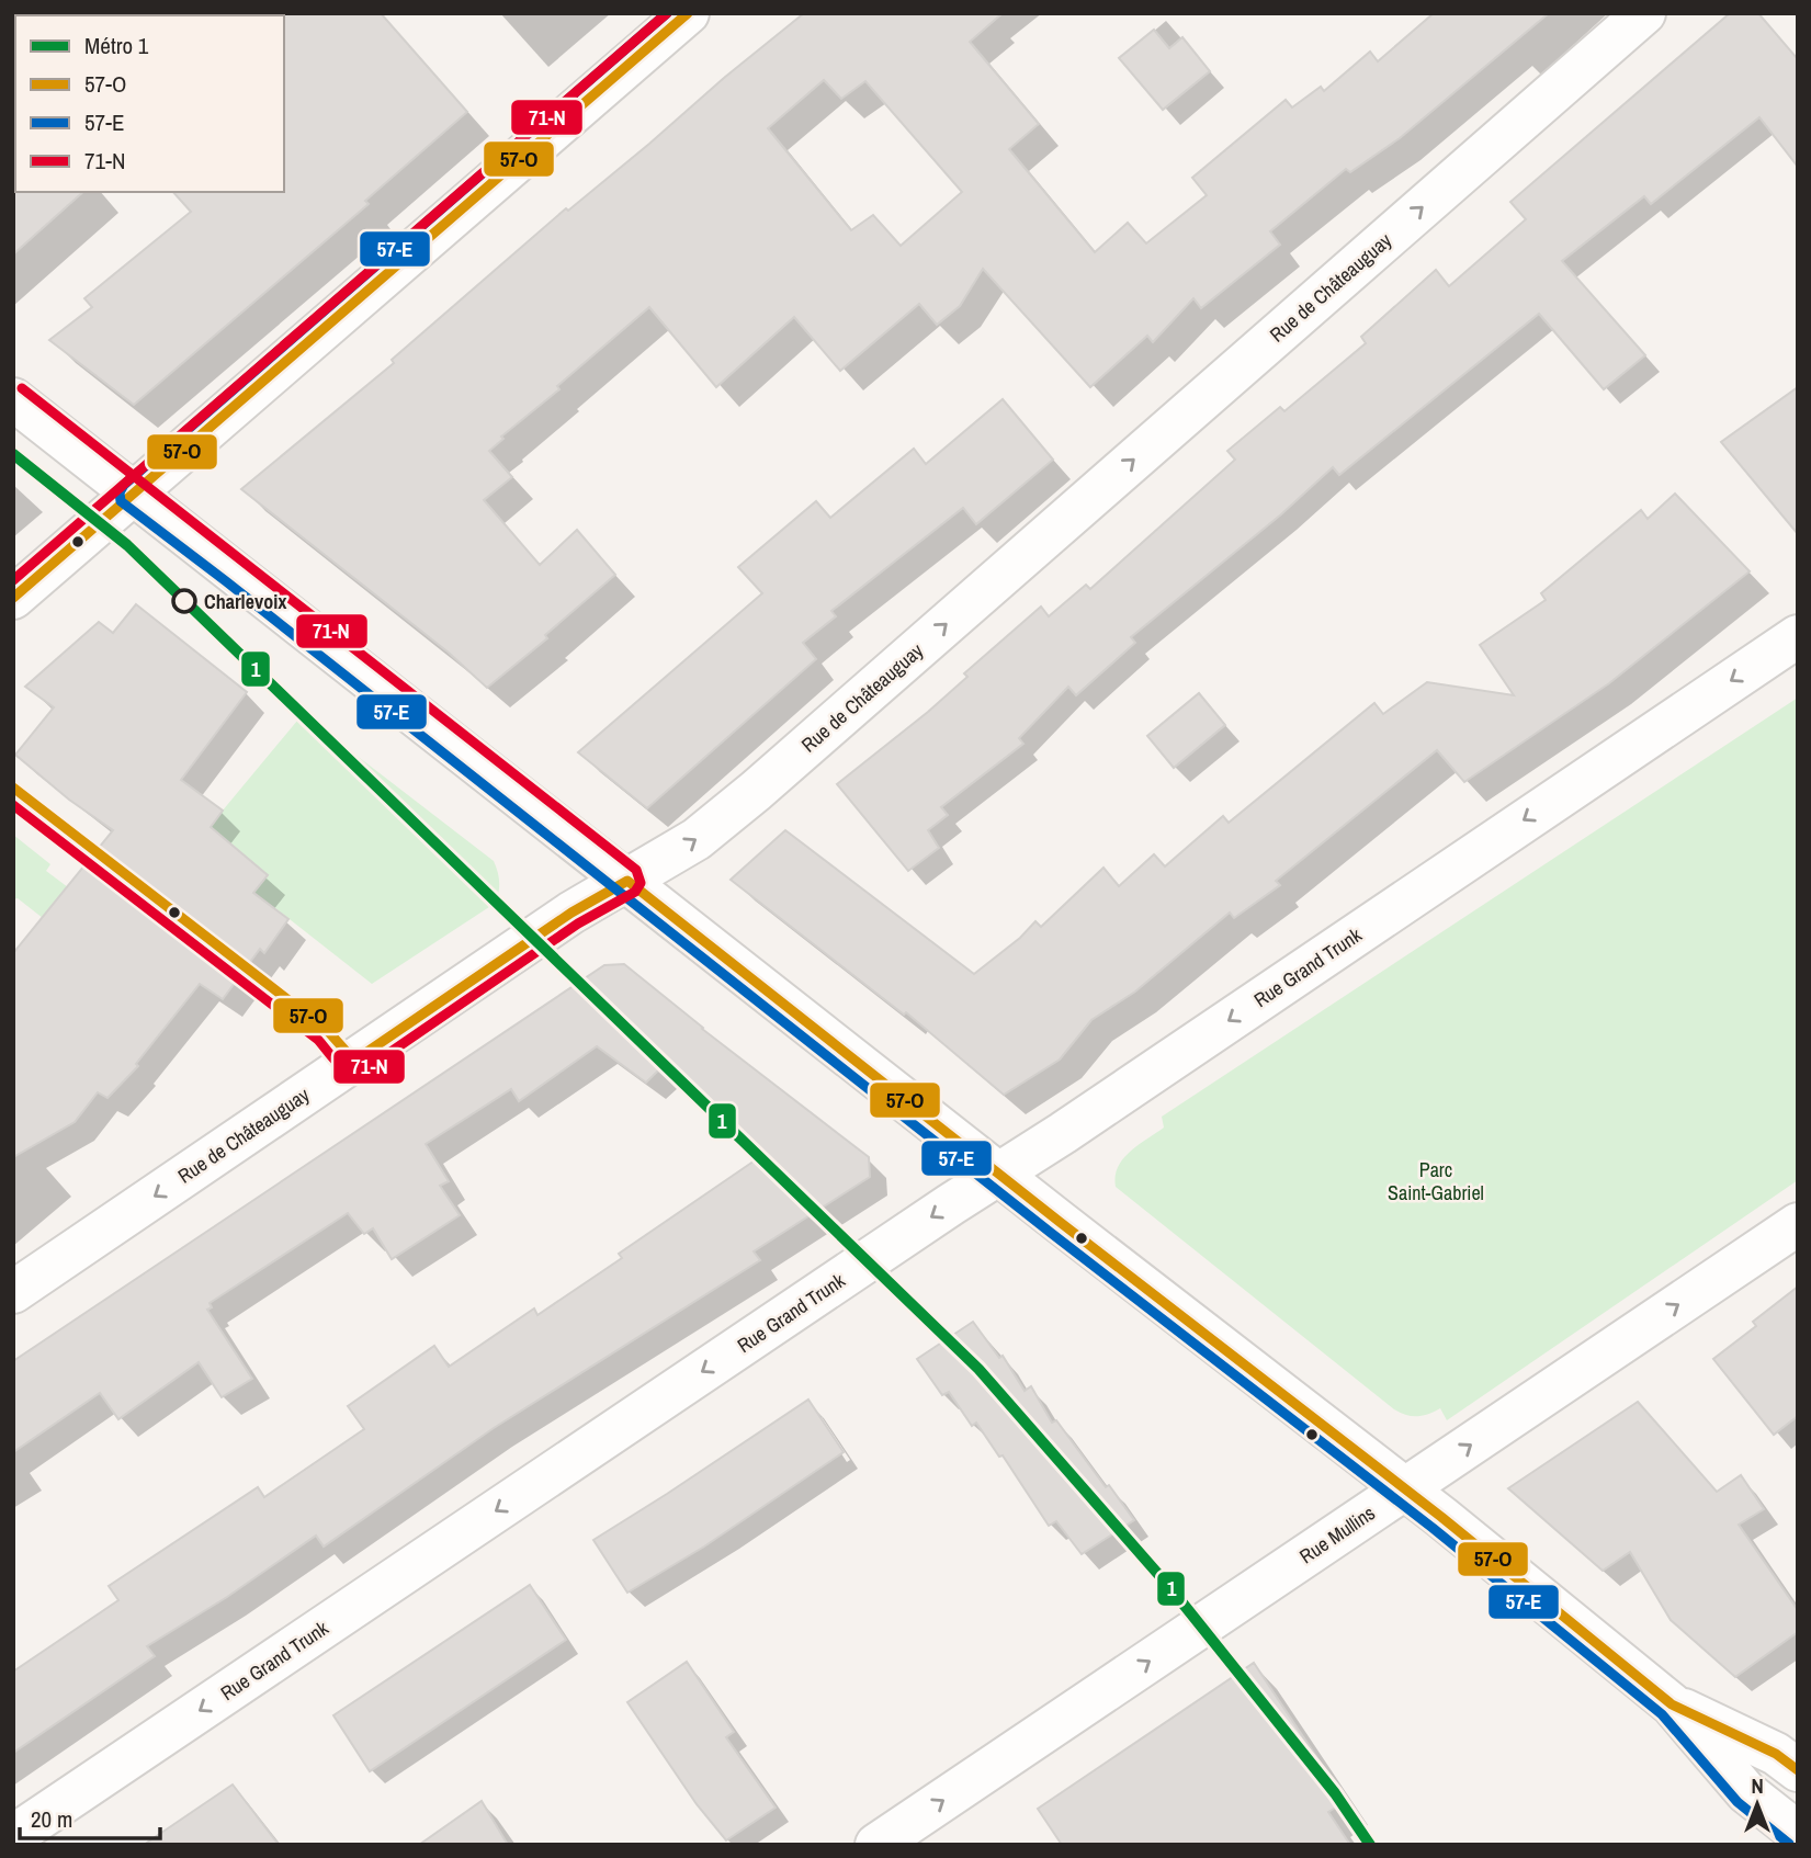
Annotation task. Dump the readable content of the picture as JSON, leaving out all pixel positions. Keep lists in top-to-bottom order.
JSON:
{
  "streets": {
    "street": ["Rue de Châteauguay", "Rue Grand Trunk", "Rue Mullins"]
  },
  "one_way": ["Rue Grand Trunk", "Rue Mullins"],
  "parks": ["Parc Saint-Gabriel"],
  "places": ["Charlevoix"],
  "lines": [
    "transit line 57-O",
    "transit line 57-E",
    "transit line 71-N",
    "metro line 1"
  ],
  "legend": [
    "Métro 1",
    "57-O",
    "57-E",
    "71-N"
  ],
  "scale_bar": "20 m",
  "north": "top"
}
